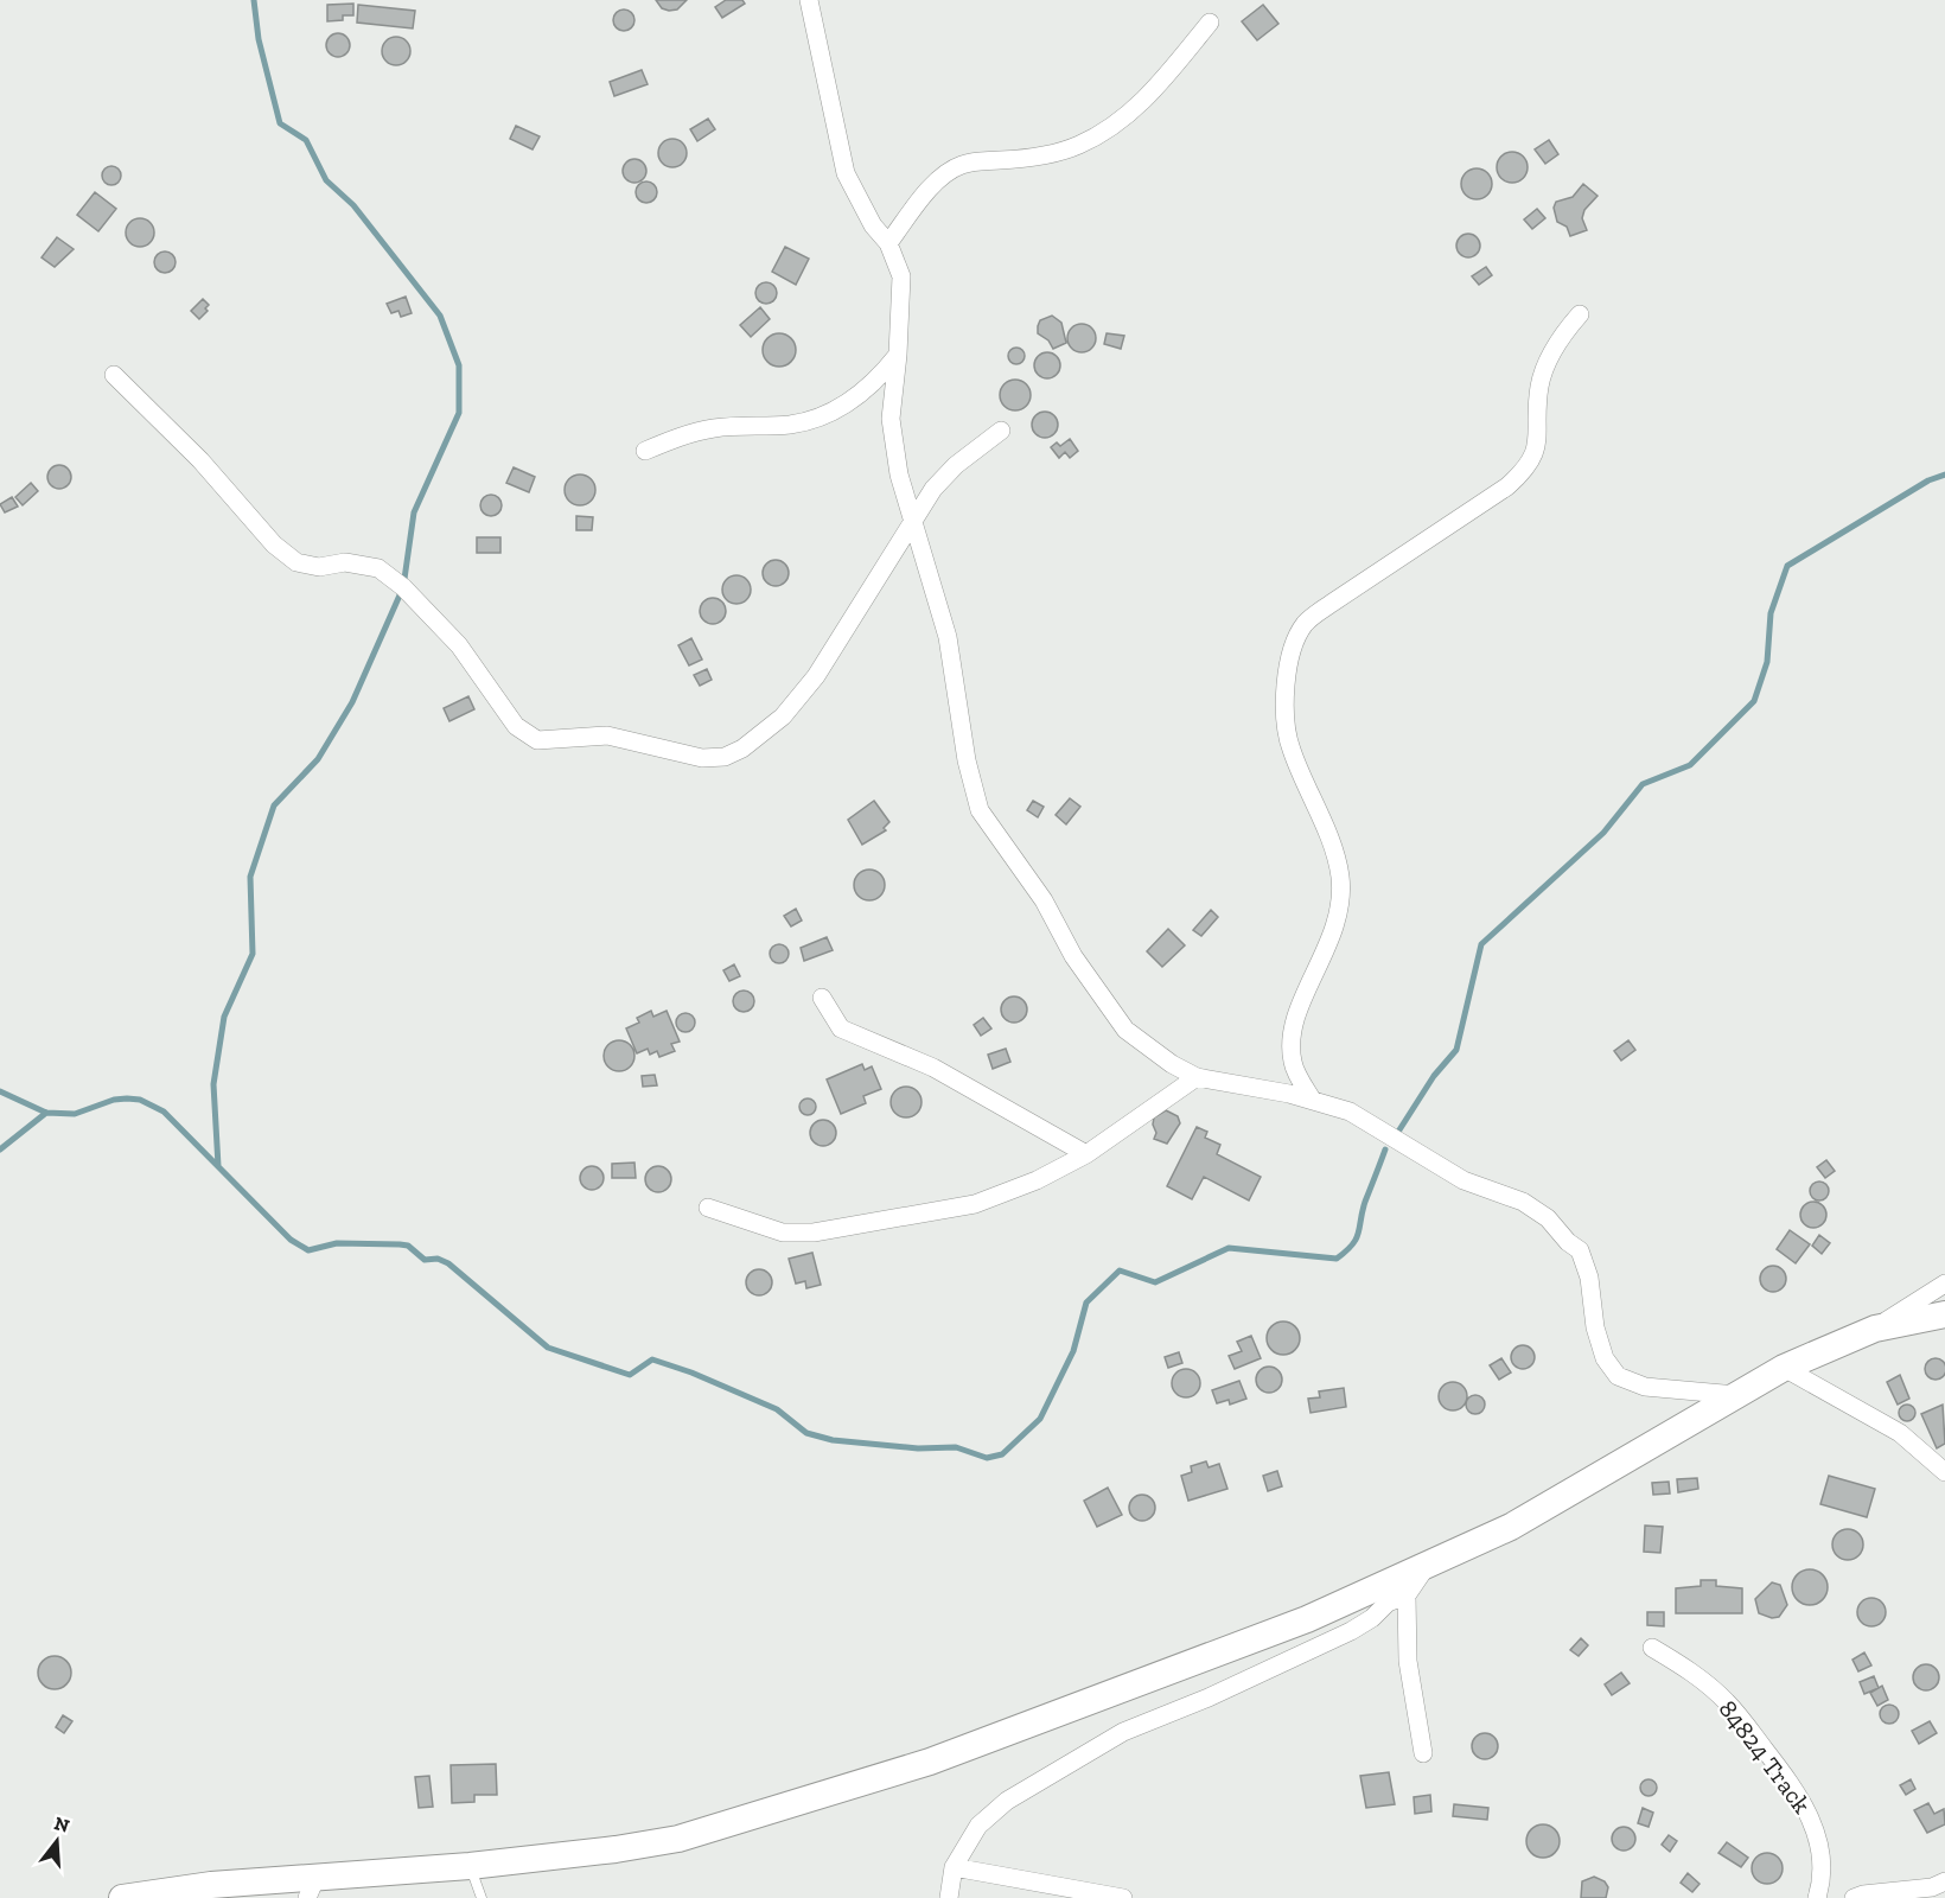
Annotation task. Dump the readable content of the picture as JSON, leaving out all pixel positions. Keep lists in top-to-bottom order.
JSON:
{
  "streets": {
    "street": ["84824 Track"]
  },
  "north": "top"
}
